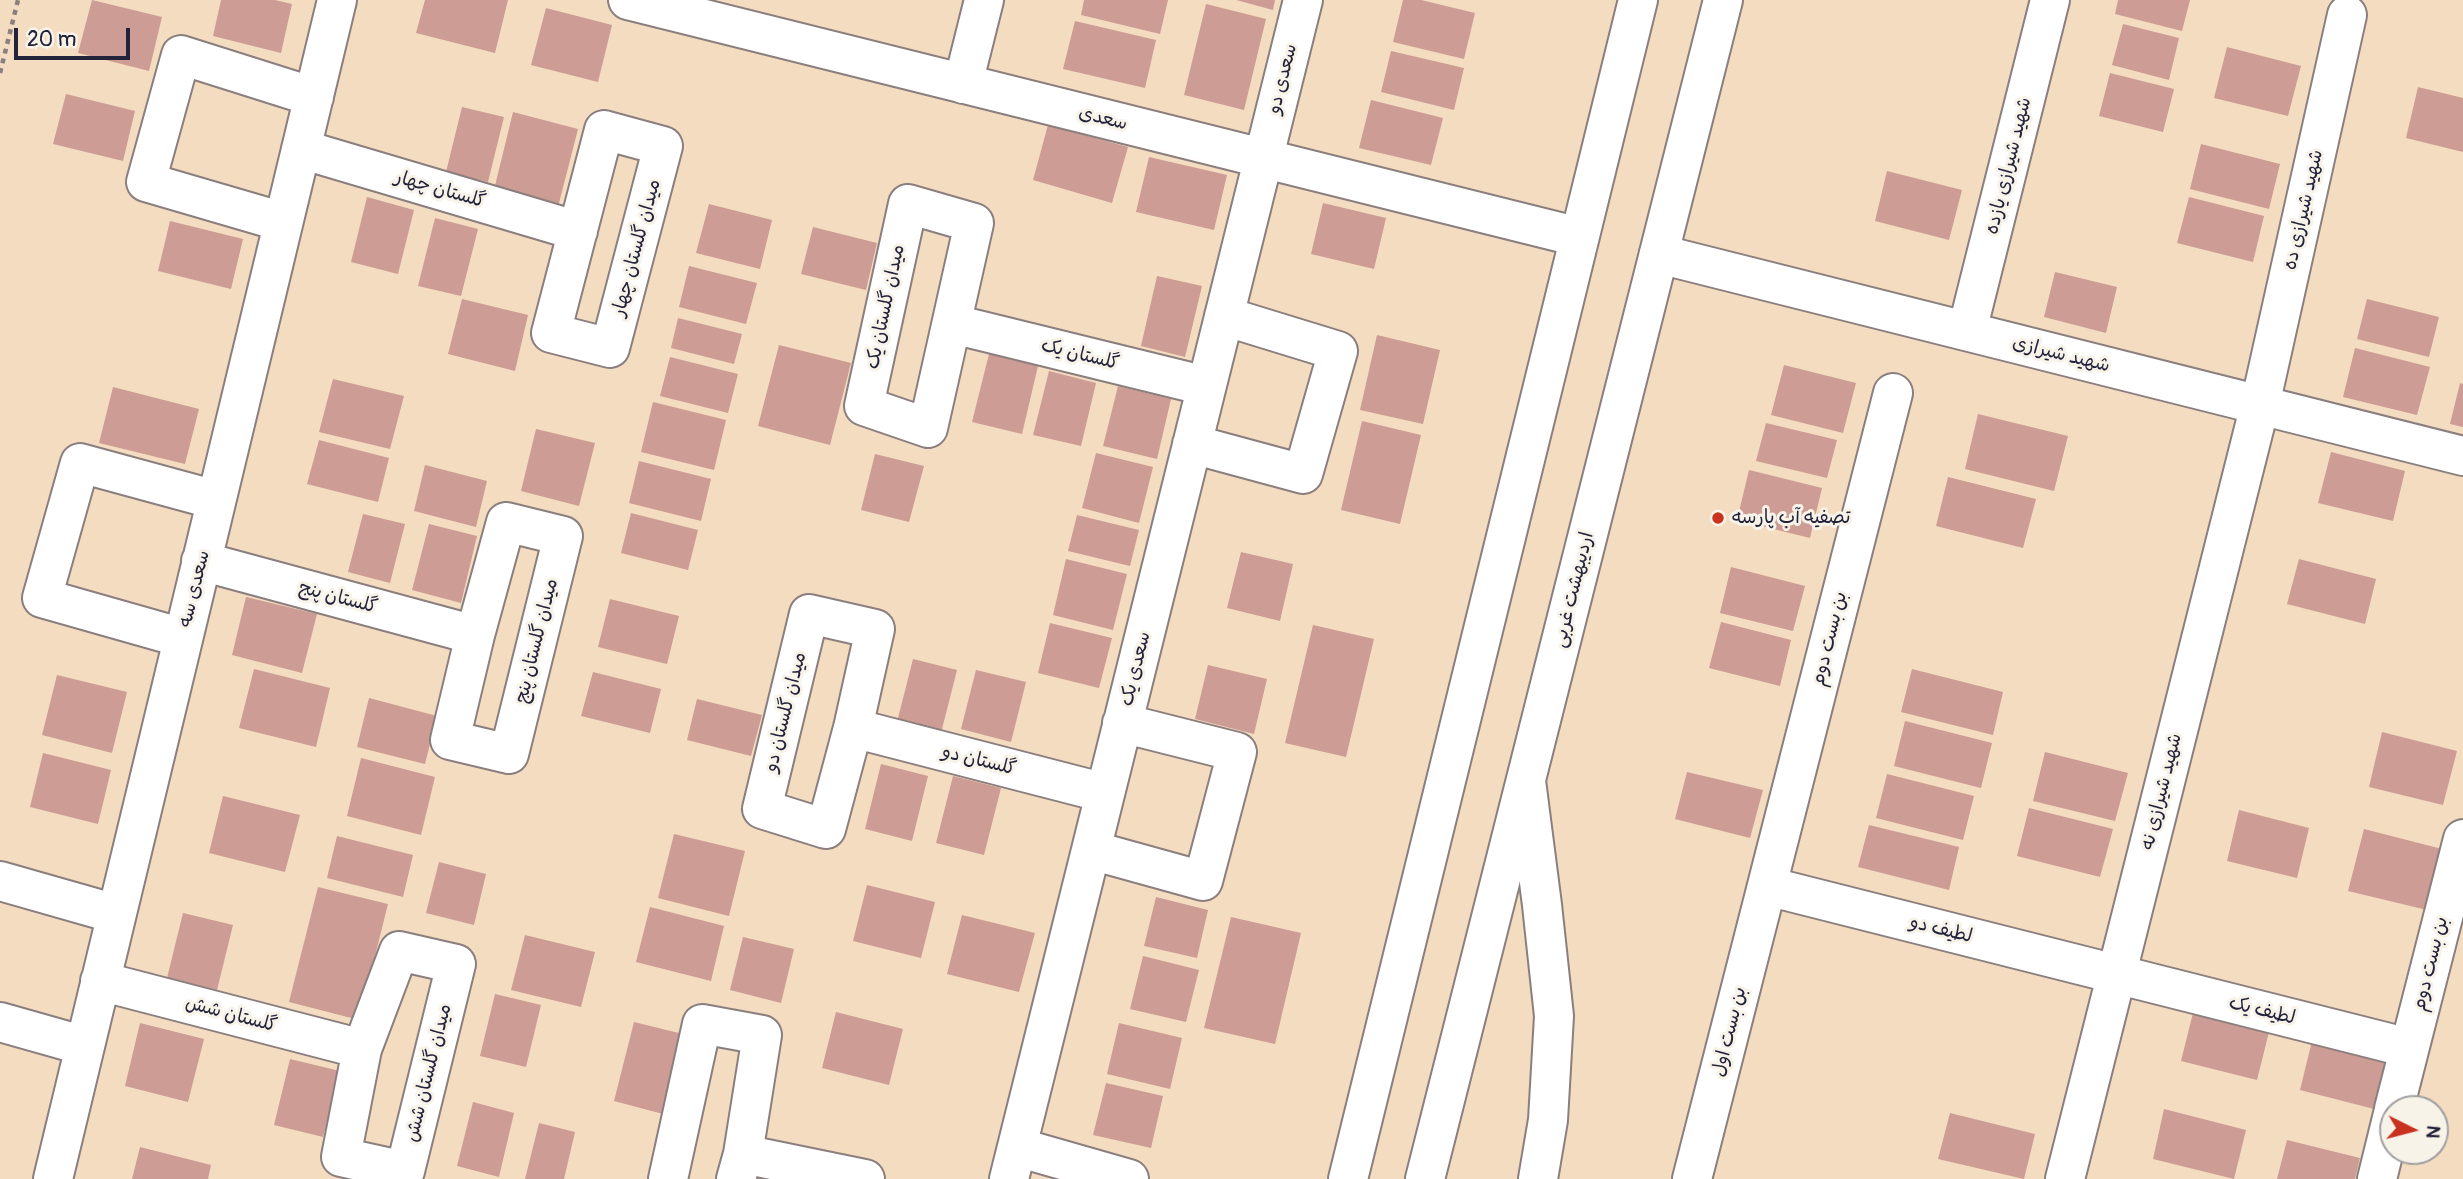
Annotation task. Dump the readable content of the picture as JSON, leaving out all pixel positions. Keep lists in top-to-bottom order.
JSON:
{
  "streets": {
    "street": [
      "سعدی دو",
      "سعدی",
      "شهید شیرازی یازده",
      "گلستان چهار",
      "شهید شیرازی ده",
      "میدان گلستان چهار",
      "میدان گلستان یک",
      "گلستان یک",
      "شهید شیرازی",
      "سعدی سه",
      "اردیبهشت غربی",
      "گلستان پنج",
      "بن بست دوم",
      "میدان گلستان پنج",
      "سعدی یک",
      "میدان گلستان دو",
      "گلستان دو",
      "شهید شیرازی نه",
      "لطیف دو",
      "لطیف یک",
      "گلستان شش",
      "بن بست اول",
      "میدان گلستان شش"
    ]
  },
  "crossings": [
    ["سعدی دو", "سعدی"],
    ["سعدی دو", "سعدی یک"],
    ["سعدی", "سعدی یک"],
    ["شهید شیرازی یازده", "شهید شیرازی"],
    ["گلستان چهار", "میدان گلستان چهار"],
    ["گلستان چهار", "سعدی سه"],
    ["شهید شیرازی ده", "شهید شیرازی"],
    ["شهید شیرازی ده", "شهید شیرازی نه"],
    ["میدان گلستان یک", "گلستان یک"],
    ["گلستان یک", "سعدی یک"],
    ["شهید شیرازی", "اردیبهشت غربی"],
    ["شهید شیرازی", "شهید شیرازی نه"],
    ["سعدی سه", "گلستان پنج"],
    ["سعدی سه", "گلستان شش"],
    ["گلستان پنج", "میدان گلستان پنج"],
    ["بن بست دوم", "لطیف دو"],
    ["بن بست دوم", "لطیف یک"],
    ["بن بست دوم", "بن بست اول"],
    ["سعدی یک", "گلستان دو"],
    ["میدان گلستان دو", "گلستان دو"],
    ["شهید شیرازی نه", "لطیف دو"],
    ["شهید شیرازی نه", "لطیف یک"],
    ["لطیف دو", "لطیف یک"],
    ["لطیف دو", "بن بست اول"],
    ["گلستان شش", "میدان گلستان شش"]
  ],
  "places": ["تصفیه آب پارسه"],
  "scale_bar": "20 m",
  "north": "right"
}
